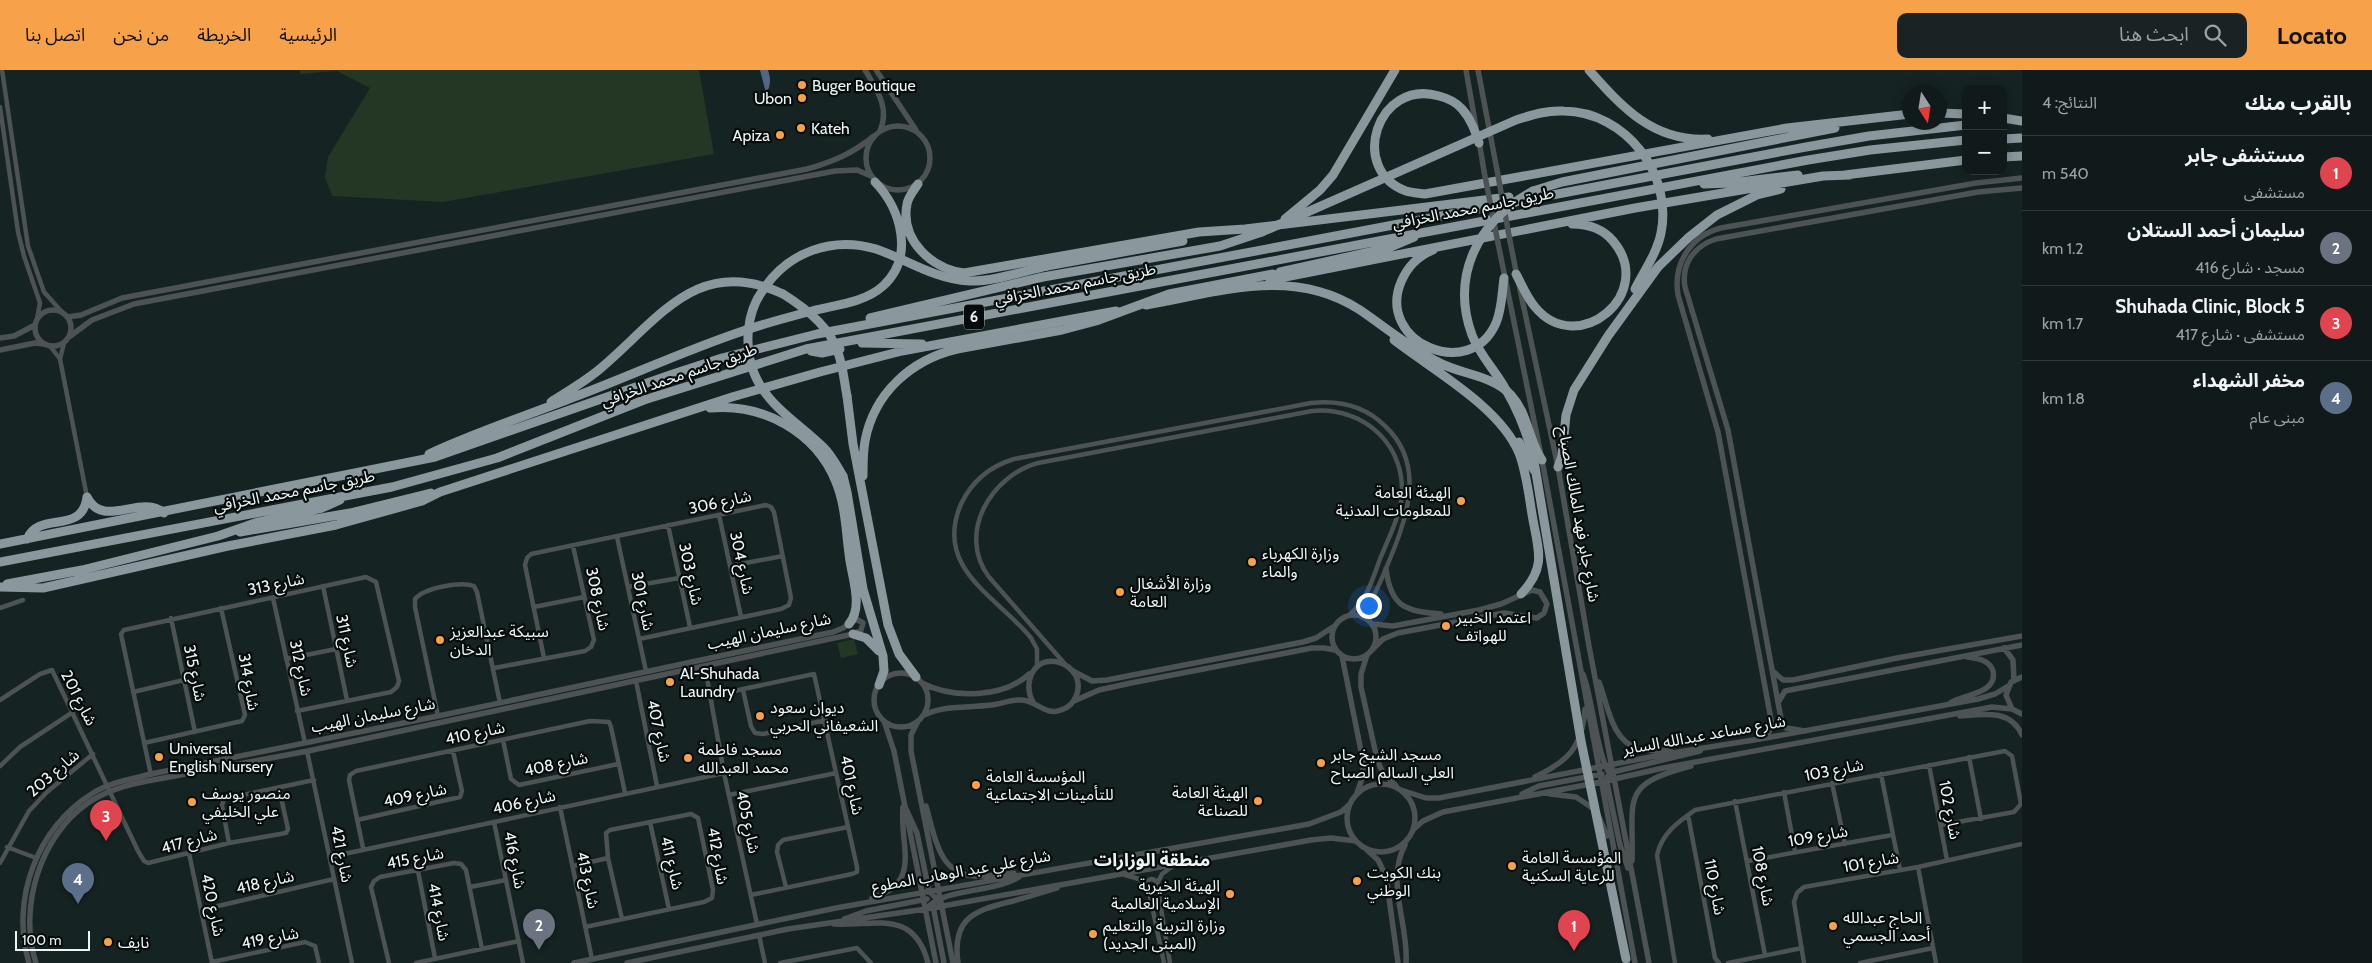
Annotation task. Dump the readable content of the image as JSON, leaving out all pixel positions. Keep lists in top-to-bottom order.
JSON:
{
  "streets": {
    "highway": ["طريق جاسم محمد الخرافي", "6"],
    "street": [
      "شارع 306",
      "شارع جابر فهد المالك الصباح",
      "شارع 304",
      "شارع 303",
      "شارع 313",
      "شارع 308",
      "شارع 301",
      "شارع سليمان الهيب",
      "شارع 311",
      "شارع 312",
      "شارع 315",
      "شارع 314",
      "شارع 201",
      "شارع 407",
      "شارع 410",
      "شارع مساعد عبدالله الساير",
      "شارع 408",
      "شارع 103",
      "شارع 203",
      "شارع 401",
      "شارع 409",
      "شارع 406",
      "شارع 102",
      "شارع 405",
      "شارع 109",
      "شارع 417",
      "شارع 421",
      "شارع 412",
      "شارع 415",
      "شارع 416",
      "شارع 101",
      "شارع 411",
      "شارع علي عبد الوهاب المطوع",
      "شارع 108",
      "شارع 413",
      "شارع 418",
      "شارع 110",
      "شارع 420",
      "شارع 414",
      "شارع 419"
    ]
  },
  "crossings": [
    ["شارع 306", "شارع 304"],
    ["شارع 306", "شارع 303"],
    ["شارع 306", "شارع 308"],
    ["شارع 306", "شارع 301"],
    ["شارع جابر فهد المالك الصباح", "شارع مساعد عبدالله الساير"],
    ["شارع 313", "شارع سليمان الهيب"],
    ["شارع 313", "شارع 311"],
    ["شارع 313", "شارع 312"],
    ["شارع 313", "شارع 315"],
    ["شارع 313", "شارع 314"],
    ["شارع 301", "شارع سليمان الهيب"],
    ["شارع سليمان الهيب", "شارع 312"],
    ["شارع سليمان الهيب", "شارع 201"],
    ["شارع سليمان الهيب", "شارع 407"],
    ["شارع سليمان الهيب", "شارع 405"],
    ["شارع سليمان الهيب", "شارع 417"],
    ["شارع سليمان الهيب", "شارع 421"],
    ["شارع 315", "شارع 314"],
    ["شارع 201", "شارع 203"],
    ["شارع 201", "شارع 417"],
    ["شارع 407", "شارع 406"],
    ["شارع 410", "شارع 408"],
    ["شارع 410", "شارع 409"],
    ["شارع 410", "شارع 406"],
    ["شارع مساعد عبدالله الساير", "شارع علي عبد الوهاب المطوع"],
    ["شارع 103", "شارع 102"],
    ["شارع 103", "شارع 108"],
    ["شارع 103", "شارع 110"],
    ["شارع 401", "شارع 405"],
    ["شارع 406", "شارع 405"],
    ["شارع 406", "شارع 421"],
    ["شارع 406", "شارع 416"],
    ["شارع 406", "شارع 413"],
    ["شارع 102", "شارع 101"],
    ["شارع 405", "شارع علي عبد الوهاب المطوع"],
    ["شارع 109", "شارع 108"],
    ["شارع 417", "شارع 421"],
    ["شارع 417", "شارع 420"],
    ["شارع 421", "شارع 418"],
    ["شارع 412", "شارع 411"],
    ["شارع 412", "شارع 413"],
    ["شارع 415", "شارع 414"],
    ["شارع علي عبد الوهاب المطوع", "شارع 413"],
    ["شارع 418", "شارع 420"],
    ["شارع 420", "شارع 419"]
  ],
  "districts": ["منطقة الوزارات"],
  "places": [
    "Buger Boutique",
    "Ubon",
    "Kateh",
    "Apiza",
    "الهيئة العامة للمعلومات المدنية",
    "وزارة الكهرباء والماء",
    "وزارة الأشغال العامة",
    "اعتمد الخبير للهواتف",
    "سبيكة عبدالعزيز الدخان",
    "Al-Shuhada Laundry",
    "ديوان سعود الشعيفاني الحربي",
    "Universal English Nursery",
    "مسجد فاطمة محمد العبدالله",
    "مسجد الشيخ جابر العلي السالم الصباح",
    "المؤسسة العامة للتأمينات الاجتماعية",
    "الهيئة العامة للصناعة",
    "منصور يوسف علي الخليفي",
    "المؤسسة العامة للرعاية السكنية",
    "بنك الكويت الوطني",
    "الهيئة الخيرية الإسلامية العالمية",
    "الحاج عبدالله أحمد الجسمي",
    "وزارة التربية والتعليم (المبنى الجديد)",
    "نايف"
  ],
  "scale_bar": "100 m",
  "north": "bottom",
  "page": {
    "header": "Locato",
    "search": "ابحث هنا",
    "nav": [
      "الرئيسية",
      "الخريطة",
      "من نحن",
      "اتصل بنا"
    ],
    "heading": ["بالقرب منك", "النتائج: 4"],
    "map_buttons": ["+", "−"],
    "list": [
      {
        "mark": "1",
        "name": "مستشفى جابر",
        "note": "مستشفى",
        "value": "540 m"
      },
      {
        "mark": "2",
        "name": "سليمان أحمد الستلان",
        "note": "مسجد · شارع 416",
        "value": "1.2 km"
      },
      {
        "mark": "3",
        "name": "Shuhada Clinic, Block 5",
        "note": "مستشفى · شارع 417",
        "value": "1.7 km"
      },
      {
        "mark": "4",
        "name": "مخفر الشهداء",
        "note": "مبنى عام",
        "value": "1.8 km"
      }
    ],
    "pins": [
      "3",
      "4",
      "2",
      "1"
    ],
    "scale": "100 m"
  }
}
